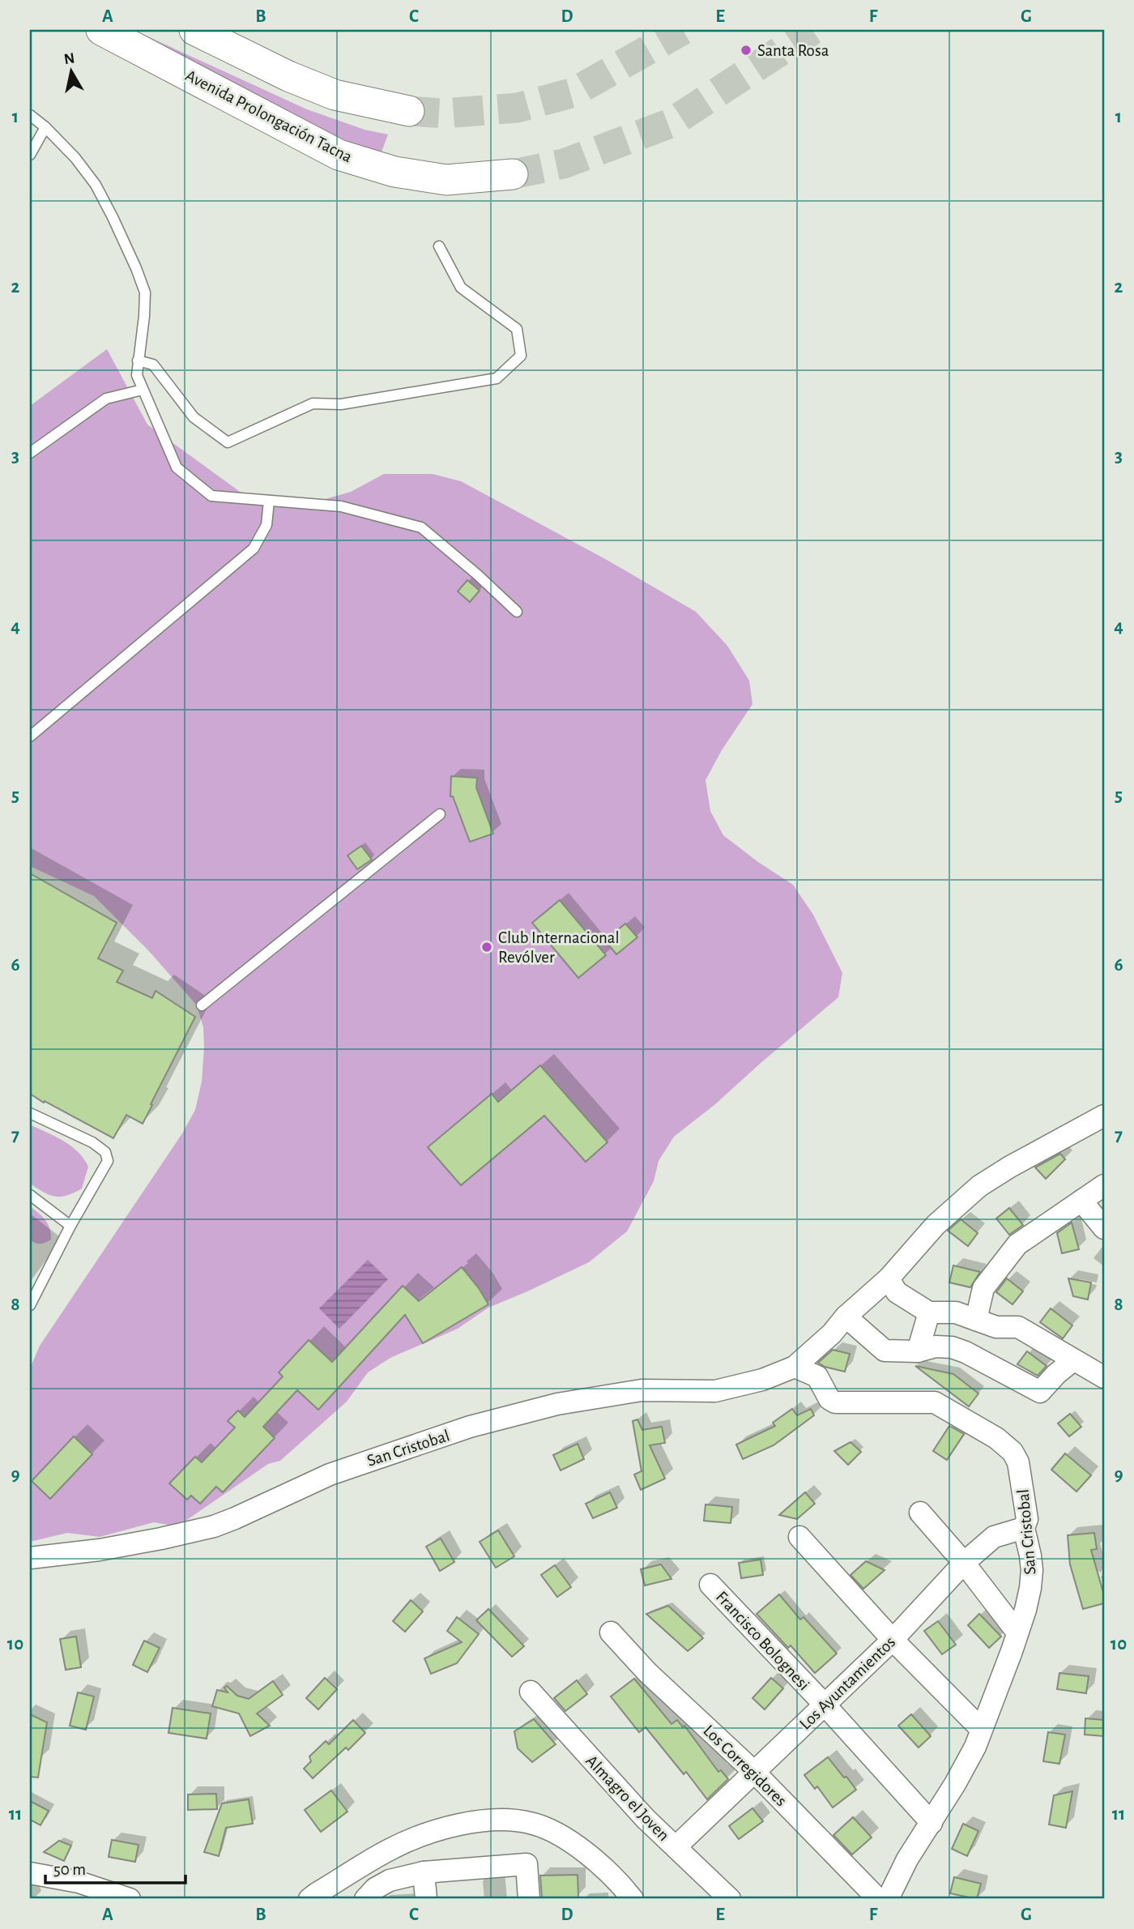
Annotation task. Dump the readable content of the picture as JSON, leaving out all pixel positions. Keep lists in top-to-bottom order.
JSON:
{
  "streets": {
    "main road": ["Avenida Prolongación Tacna"],
    "street": [
      "San Cristobal",
      "Francisco Bolognesi",
      "Los Ayuntamientos",
      "Los Corregidores",
      "Almagro el Joven"
    ]
  },
  "crossings": [
    ["San Cristobal", "Francisco Bolognesi"],
    ["San Cristobal", "Los Ayuntamientos"],
    ["Francisco Bolognesi", "Los Ayuntamientos"],
    ["Los Ayuntamientos", "Los Corregidores"],
    ["Los Ayuntamientos", "Almagro el Joven"]
  ],
  "places": ["Santa Rosa", "Club Internacional Revólver"],
  "scale_bar": "50 m",
  "north": "top",
  "grid": {
    "columns": [
      "A",
      "B",
      "C",
      "D",
      "E",
      "F",
      "G"
    ],
    "rows": [
      "1",
      "2",
      "3",
      "4",
      "5",
      "6",
      "7",
      "8",
      "9",
      "10",
      "11"
    ]
  }
}
